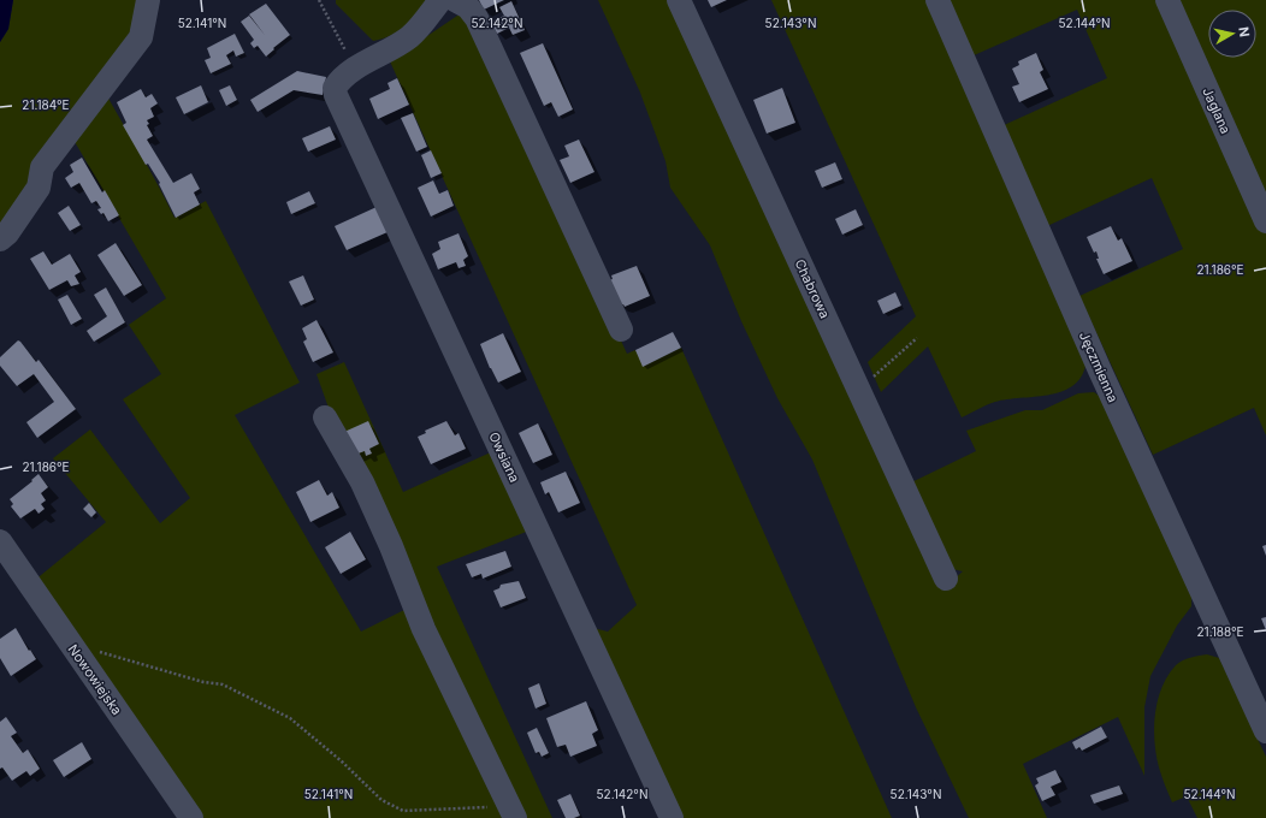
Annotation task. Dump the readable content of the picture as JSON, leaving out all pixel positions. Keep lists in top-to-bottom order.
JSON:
{
  "streets": {
    "street": [
      "Jaglana",
      "Chabrowa",
      "Jęczmienna",
      "Owsiana",
      "Nowowiejska"
    ]
  },
  "north": "right",
  "coordinates": [
    "52.141°N",
    "52.142°N",
    "52.144°N",
    "52.143°N",
    "21.184°E",
    "21.186°E",
    "21.188°E"
  ]
}
